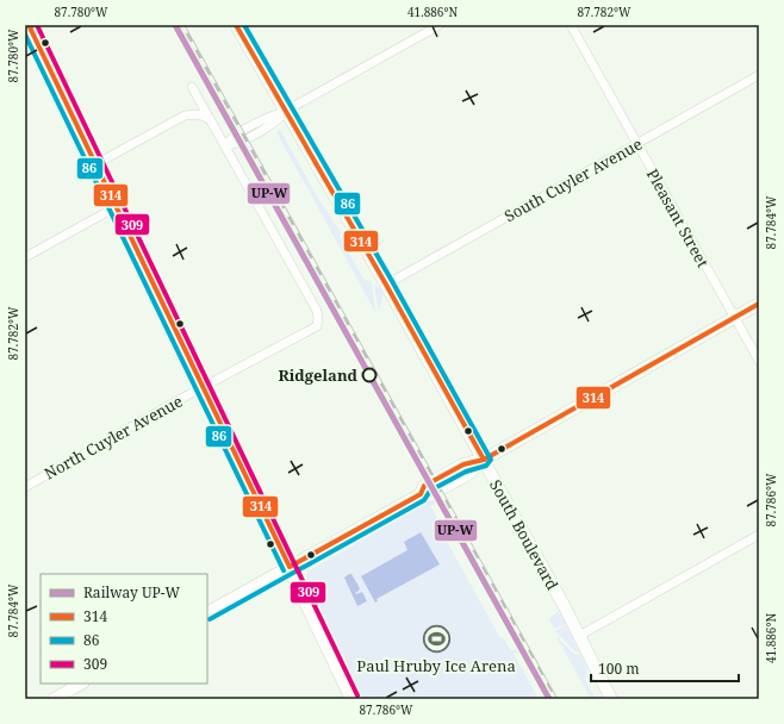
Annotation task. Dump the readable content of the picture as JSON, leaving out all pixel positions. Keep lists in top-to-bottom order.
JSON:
{
  "streets": {
    "street": [
      "South Cuyler Avenue",
      "Pleasant Street",
      "North Cuyler Avenue",
      "South Boulevard"
    ]
  },
  "crossings": [
    ["South Cuyler Avenue", "Pleasant Street"],
    ["South Cuyler Avenue", "South Boulevard"]
  ],
  "places": {
    "other": ["Ridgeland"],
    "sports": ["Paul Hruby Ice Arena"]
  },
  "lines": [
    "rail line UP-W",
    "transit line 314",
    "transit line 86",
    "transit line 309"
  ],
  "legend": [
    "Railway UP-W",
    "314",
    "86",
    "309"
  ],
  "scale_bar": "100 m",
  "coordinates": [
    "87.780°W",
    "41.886°N",
    "87.782°W",
    "87.784°W",
    "87.786°W"
  ]
}
